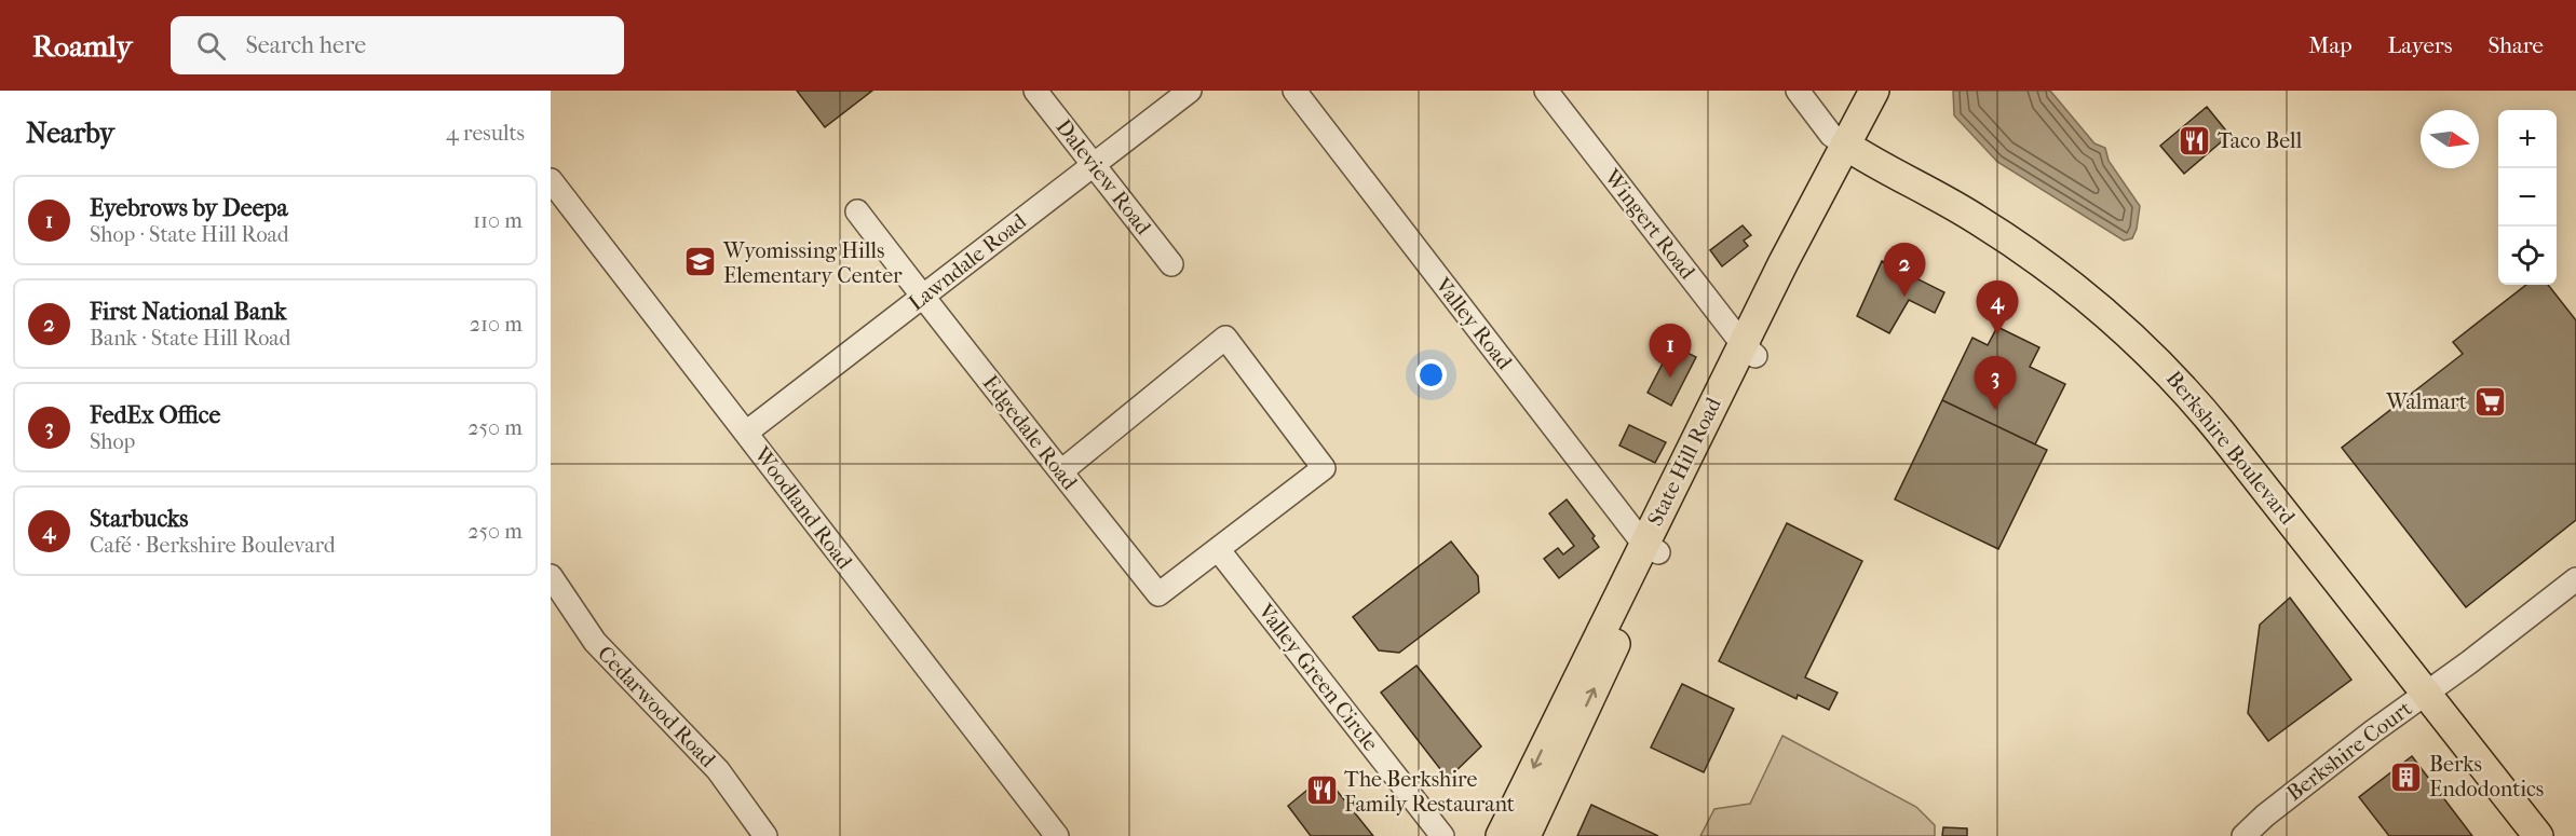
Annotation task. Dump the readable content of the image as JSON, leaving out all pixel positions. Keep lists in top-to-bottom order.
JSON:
{
  "streets": {
    "main road": ["Berkshire Boulevard", "State Hill Road"],
    "street": [
      "Daleview Road",
      "Wingert Road",
      "Lawndale Road",
      "Valley Road",
      "Edgedale Road",
      "Woodland Road",
      "Valley Green Circle",
      "Cedarwood Road",
      "Berkshire Court"
    ]
  },
  "crossings": [
    ["Daleview Road", "Lawndale Road"],
    ["Wingert Road", "State Hill Road"],
    ["Lawndale Road", "Edgedale Road"],
    ["Lawndale Road", "Woodland Road"],
    ["Valley Road", "State Hill Road"],
    ["Edgedale Road", "Valley Green Circle"],
    ["Berkshire Boulevard", "State Hill Road"],
    ["Berkshire Boulevard", "Berkshire Court"]
  ],
  "places": {
    "restaurant": ["Taco Bell", "The Berkshire Family Restaurant"],
    "school or university": ["Wyomissing Hills Elementary Center"],
    "supermarket": ["Walmart"],
    "building": ["Berks Endodontics"]
  },
  "north": "right",
  "page": {
    "header": "Roamly",
    "search": "Search here",
    "nav": ["Map", "Layers", "Share"],
    "heading": ["Nearby", "4 results"],
    "map_buttons": ["+", "−"],
    "list": [
      {
        "mark": "1",
        "name": "Eyebrows by Deepa",
        "note": "Shop · State Hill Road",
        "value": "110 m"
      },
      {
        "mark": "2",
        "name": "First National Bank",
        "note": "Bank · State Hill Road",
        "value": "210 m"
      },
      {
        "mark": "3",
        "name": "FedEx Office",
        "note": "Shop",
        "value": "250 m"
      },
      {
        "mark": "4",
        "name": "Starbucks",
        "note": "Café · Berkshire Boulevard",
        "value": "250 m"
      }
    ],
    "pins": [
      "2",
      "4",
      "1",
      "3"
    ]
  }
}
